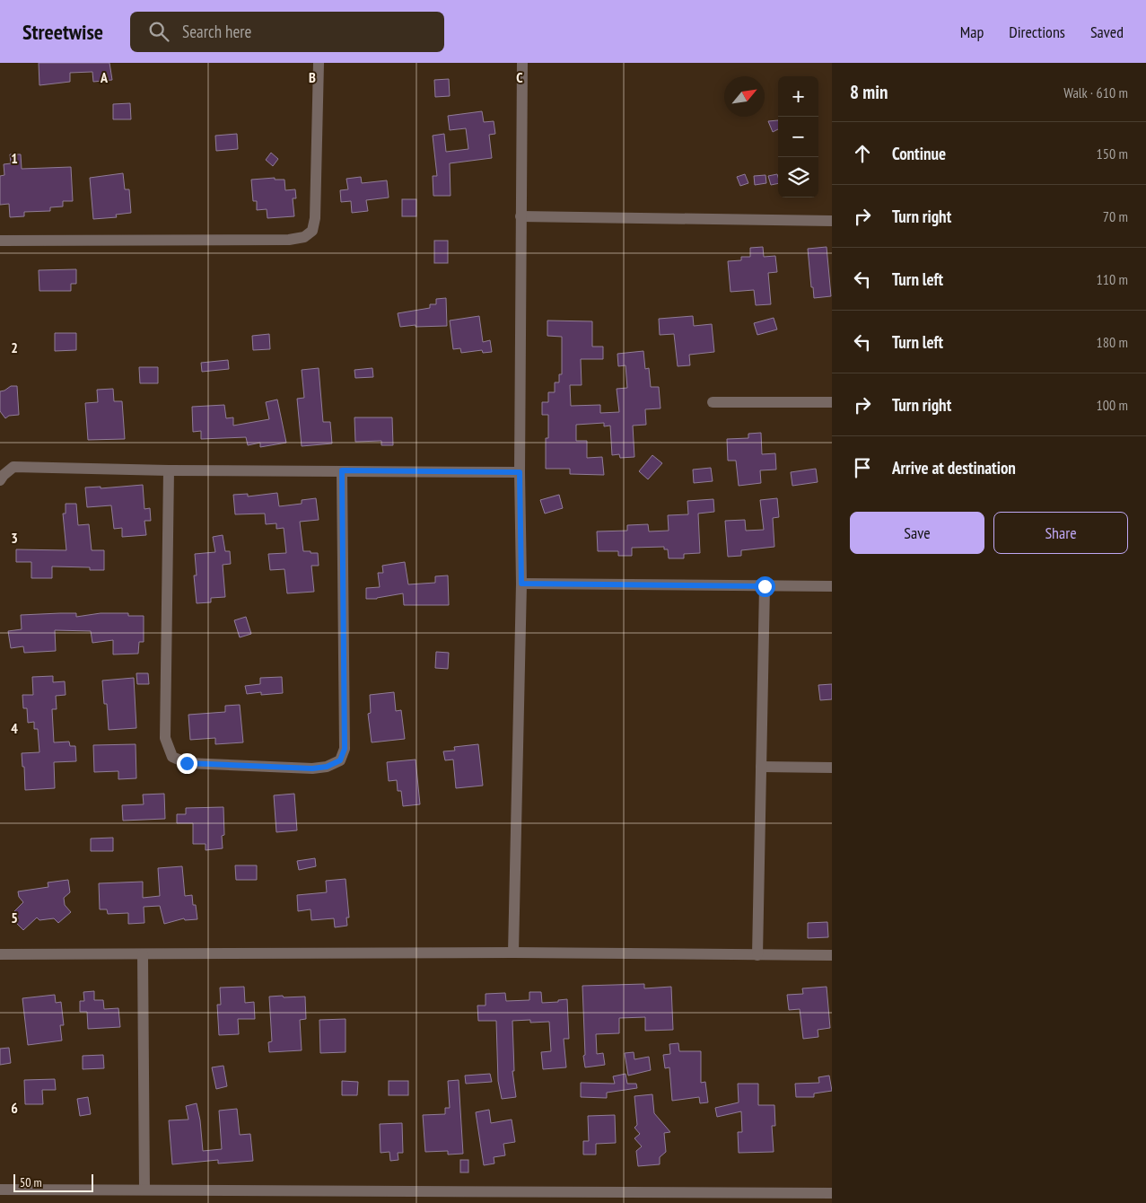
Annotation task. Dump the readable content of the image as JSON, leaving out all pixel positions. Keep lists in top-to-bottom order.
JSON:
{
  "scale_bar": "50 m",
  "north": "top right",
  "page": {
    "header": "Streetwise",
    "search": "Search here",
    "nav": ["Map", "Directions", "Saved"],
    "heading": ["8 min", "Walk · 610 m"],
    "map_buttons": ["+", "−"],
    "list": [
      ["Continue", "150 m"],
      ["Turn right", "70 m"],
      ["Turn left", "110 m"],
      ["Turn left", "180 m"],
      ["Turn right", "100 m"],
      "Arrive at destination"
    ],
    "buttons": ["Save", "Share"],
    "scale": "50 m"
  },
  "grid": {
    "columns": ["A", "B", "C"],
    "rows": [
      "1",
      "2",
      "3",
      "4",
      "5",
      "6"
    ]
  }
}
